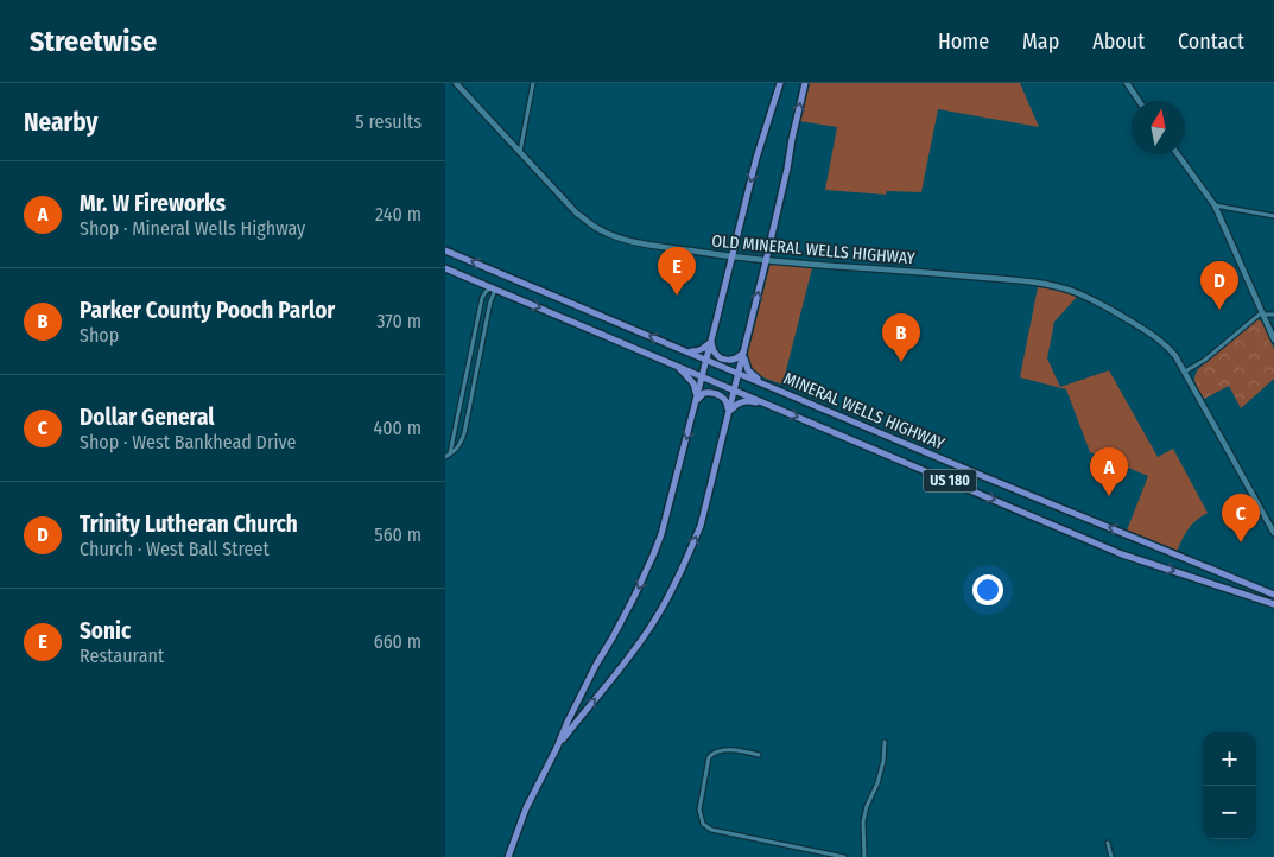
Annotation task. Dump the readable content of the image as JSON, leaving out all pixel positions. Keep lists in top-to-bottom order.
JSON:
{
  "streets": {
    "main road": ["MINERAL WELLS HIGHWAY", "US 180"],
    "street": ["OLD MINERAL WELLS HIGHWAY"]
  },
  "north": "top",
  "page": {
    "header": "Streetwise",
    "nav": [
      "Home",
      "Map",
      "About",
      "Contact"
    ],
    "heading": ["Nearby", "5 results"],
    "list": [
      {
        "mark": "A",
        "name": "Mr. W Fireworks",
        "note": "Shop · Mineral Wells Highway",
        "value": "240 m"
      },
      {
        "mark": "B",
        "name": "Parker County Pooch Parlor",
        "note": "Shop",
        "value": "370 m"
      },
      {
        "mark": "C",
        "name": "Dollar General",
        "note": "Shop · West Bankhead Drive",
        "value": "400 m"
      },
      {
        "mark": "D",
        "name": "Trinity Lutheran Church",
        "note": "Church · West Ball Street",
        "value": "560 m"
      },
      {
        "mark": "E",
        "name": "Sonic",
        "note": "Restaurant",
        "value": "660 m"
      }
    ],
    "pins": [
      "E",
      "D",
      "B",
      "A",
      "C"
    ],
    "map_buttons": ["+", "−"]
  }
}
